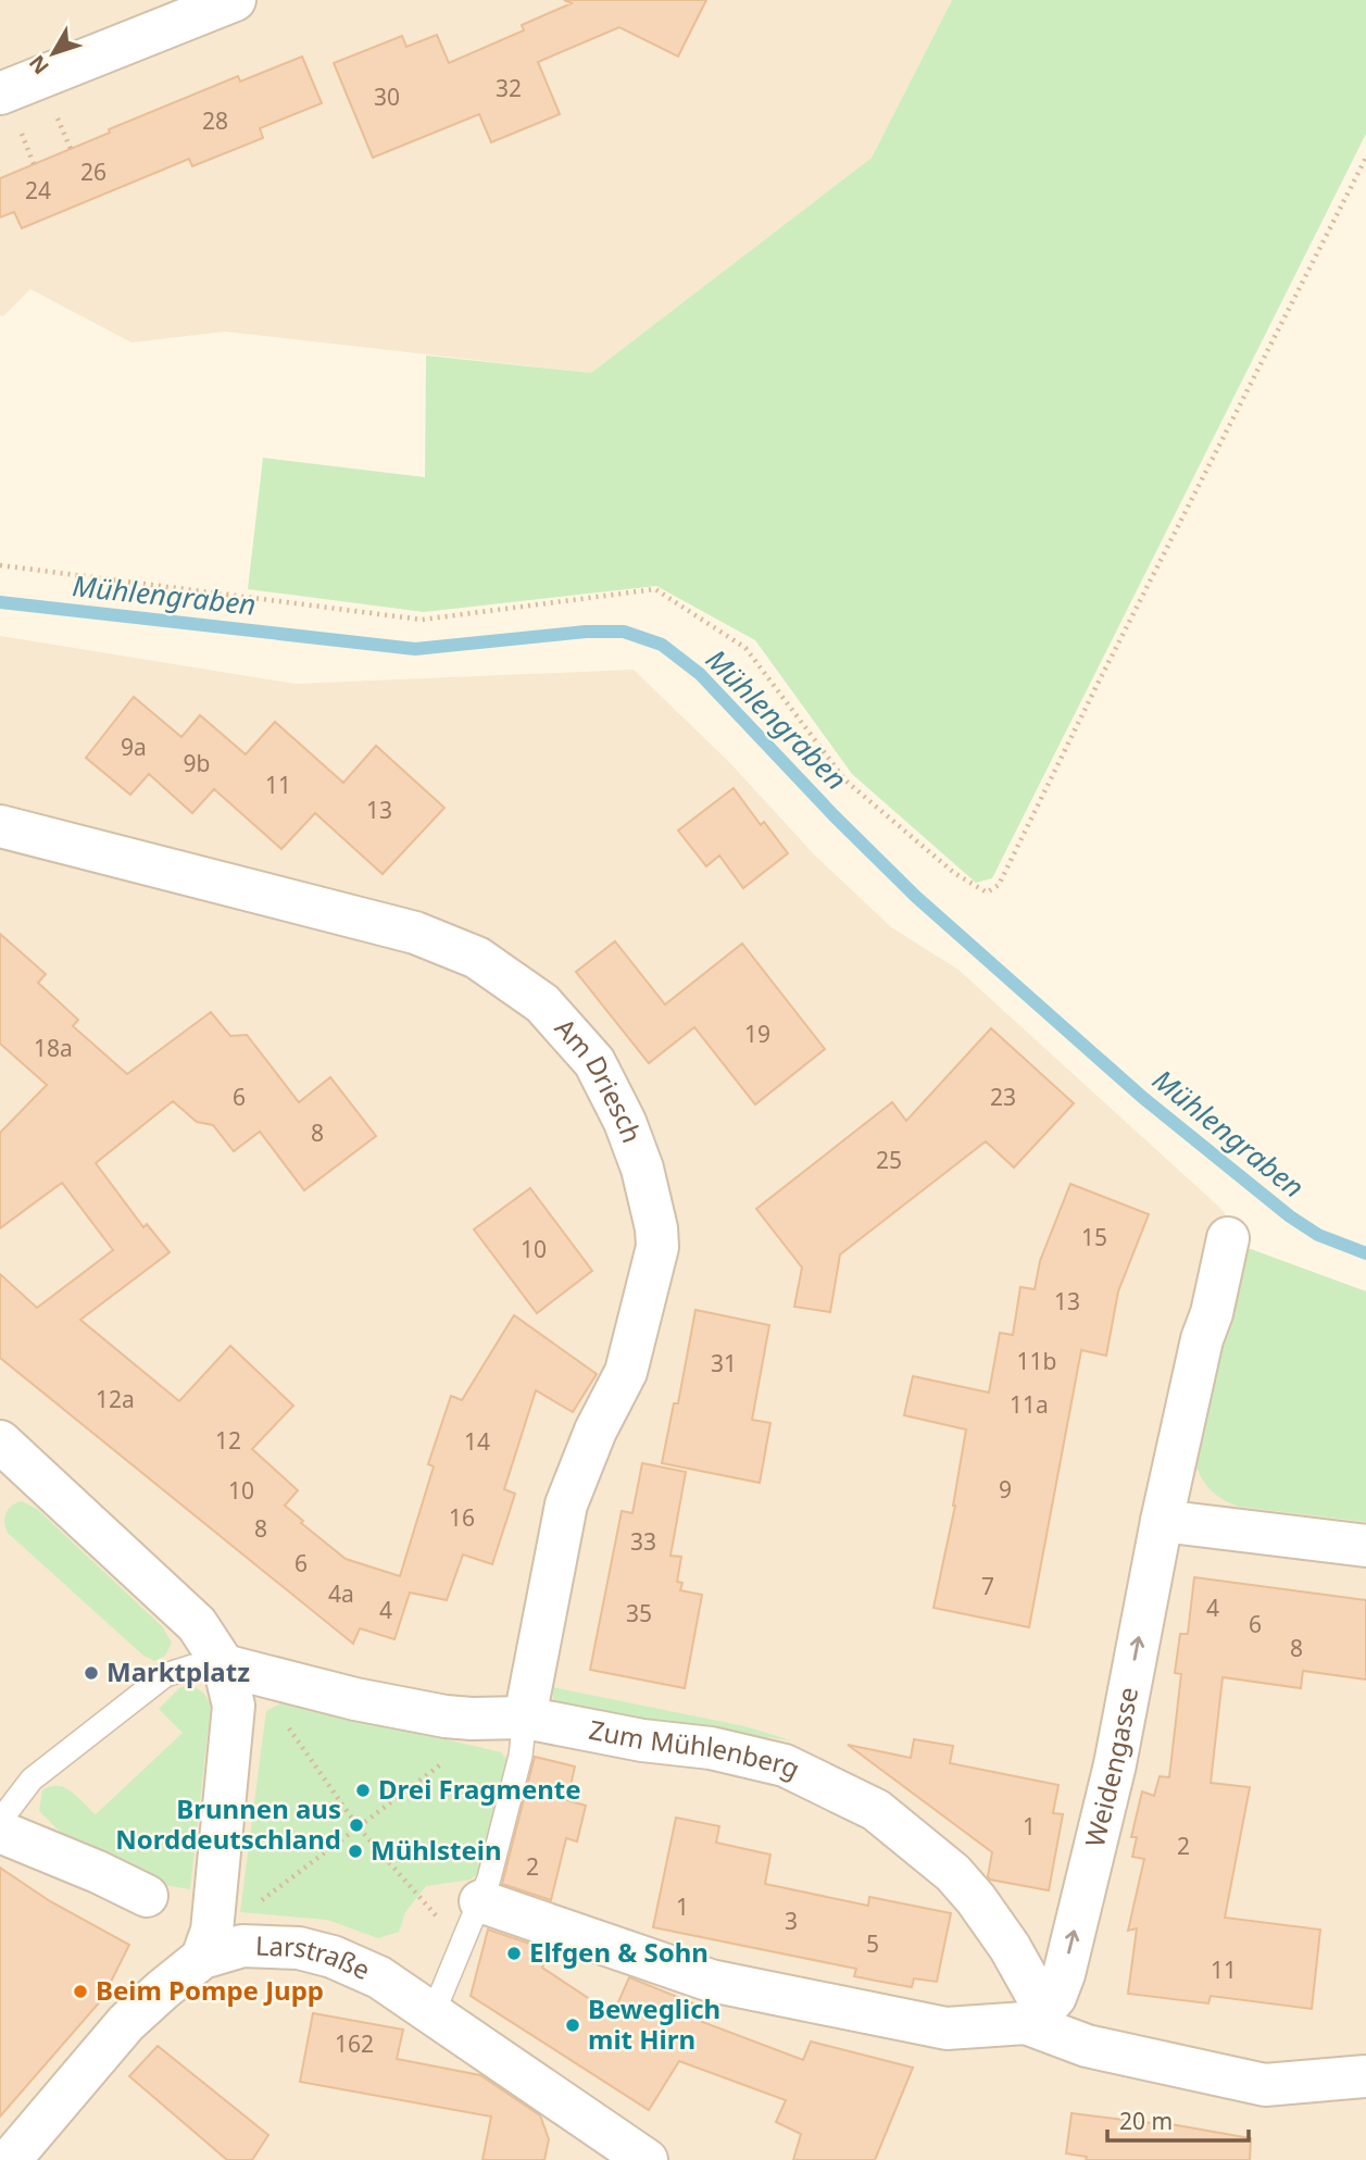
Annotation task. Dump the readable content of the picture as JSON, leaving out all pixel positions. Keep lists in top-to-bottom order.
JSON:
{
  "streets": {
    "street": [
      "Am Driesch",
      "Zum Mühlenberg",
      "Weidengasse",
      "Larstraße"
    ]
  },
  "crossings": [
    ["Am Driesch", "Zum Mühlenberg"],
    ["Zum Mühlenberg", "Weidengasse"]
  ],
  "one_way": ["Weidengasse"],
  "water": ["Mühlengraben"],
  "places": [
    "Marktplatz",
    "Drei Fragmente",
    "Brunnen aus Norddeutschland",
    "Mühlstein",
    "Elfgen & Sohn",
    "Beim Pompe Jupp",
    "Beweglich mit Hirn"
  ],
  "house_numbers": [
    "32",
    "30",
    "28",
    "26",
    "24",
    "9a",
    "9b",
    "11",
    "13",
    "19",
    "18a",
    "6",
    "23",
    "8",
    "25",
    "15",
    "10",
    "13",
    "11b",
    "31",
    "12a",
    "11a",
    "12",
    "14",
    "9",
    "10",
    "16",
    "8",
    "33",
    "6",
    "7",
    "4a",
    "4",
    "4",
    "35",
    "6",
    "8",
    "1",
    "2",
    "2",
    "1",
    "3",
    "5",
    "11",
    "162"
  ],
  "scale_bar": "20 m",
  "north": "bottom left"
}
